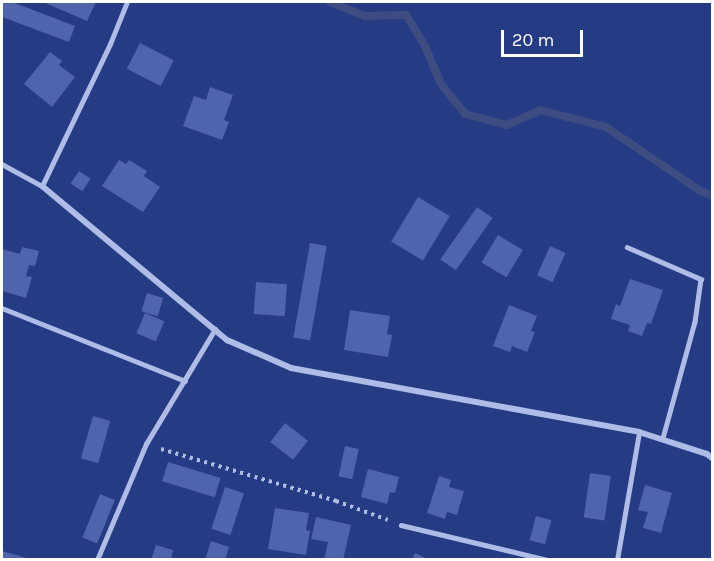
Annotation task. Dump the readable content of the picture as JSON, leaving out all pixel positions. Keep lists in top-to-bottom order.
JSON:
{
  "scale_bar": "20 m"
}
